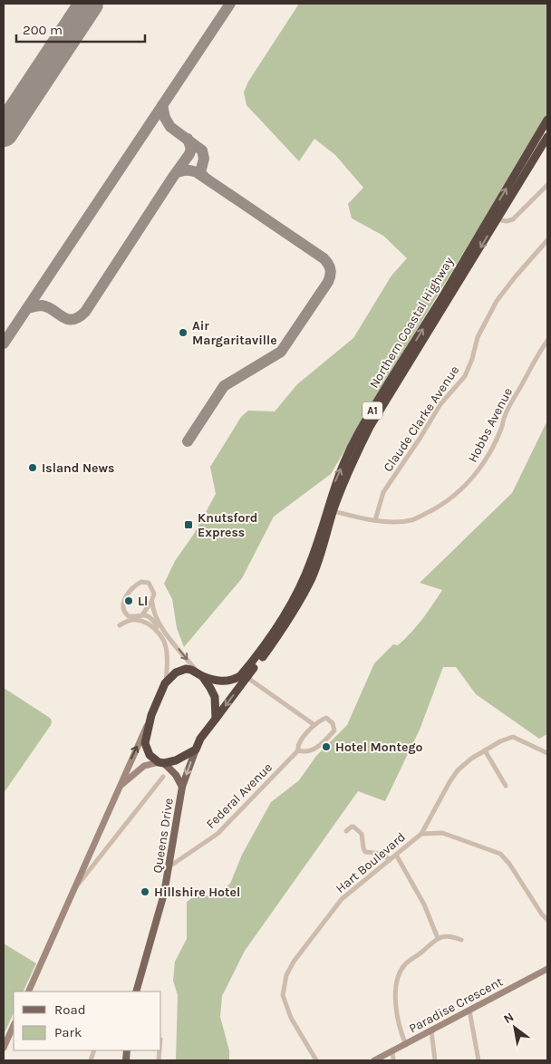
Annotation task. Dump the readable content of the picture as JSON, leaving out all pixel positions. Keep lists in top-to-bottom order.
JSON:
{
  "streets": {
    "highway": ["Northern Coastal Highway", "A1"],
    "main road": ["Queens Drive", "Paradise Crescent"],
    "street": [
      "Claude Clarke Avenue",
      "Hobbs Avenue",
      "Federal Avenue",
      "Hart Boulevard"
    ]
  },
  "crossings": [
    ["Northern Coastal Highway", "A1"],
    ["Northern Coastal Highway", "Hobbs Avenue"],
    ["Northern Coastal Highway", "Queens Drive"],
    ["A1", "Queens Drive"],
    ["Claude Clarke Avenue", "Hobbs Avenue"],
    ["Federal Avenue", "Queens Drive"]
  ],
  "places": {
    "other": [
      "Air Margaritaville",
      "Island News",
      "Ll",
      "Hotel Montego",
      "Hillshire Hotel"
    ],
    "transit": ["Knutsford Express"]
  },
  "legend": ["Road", "Park"],
  "scale_bar": "200 m",
  "north": "top left"
}
